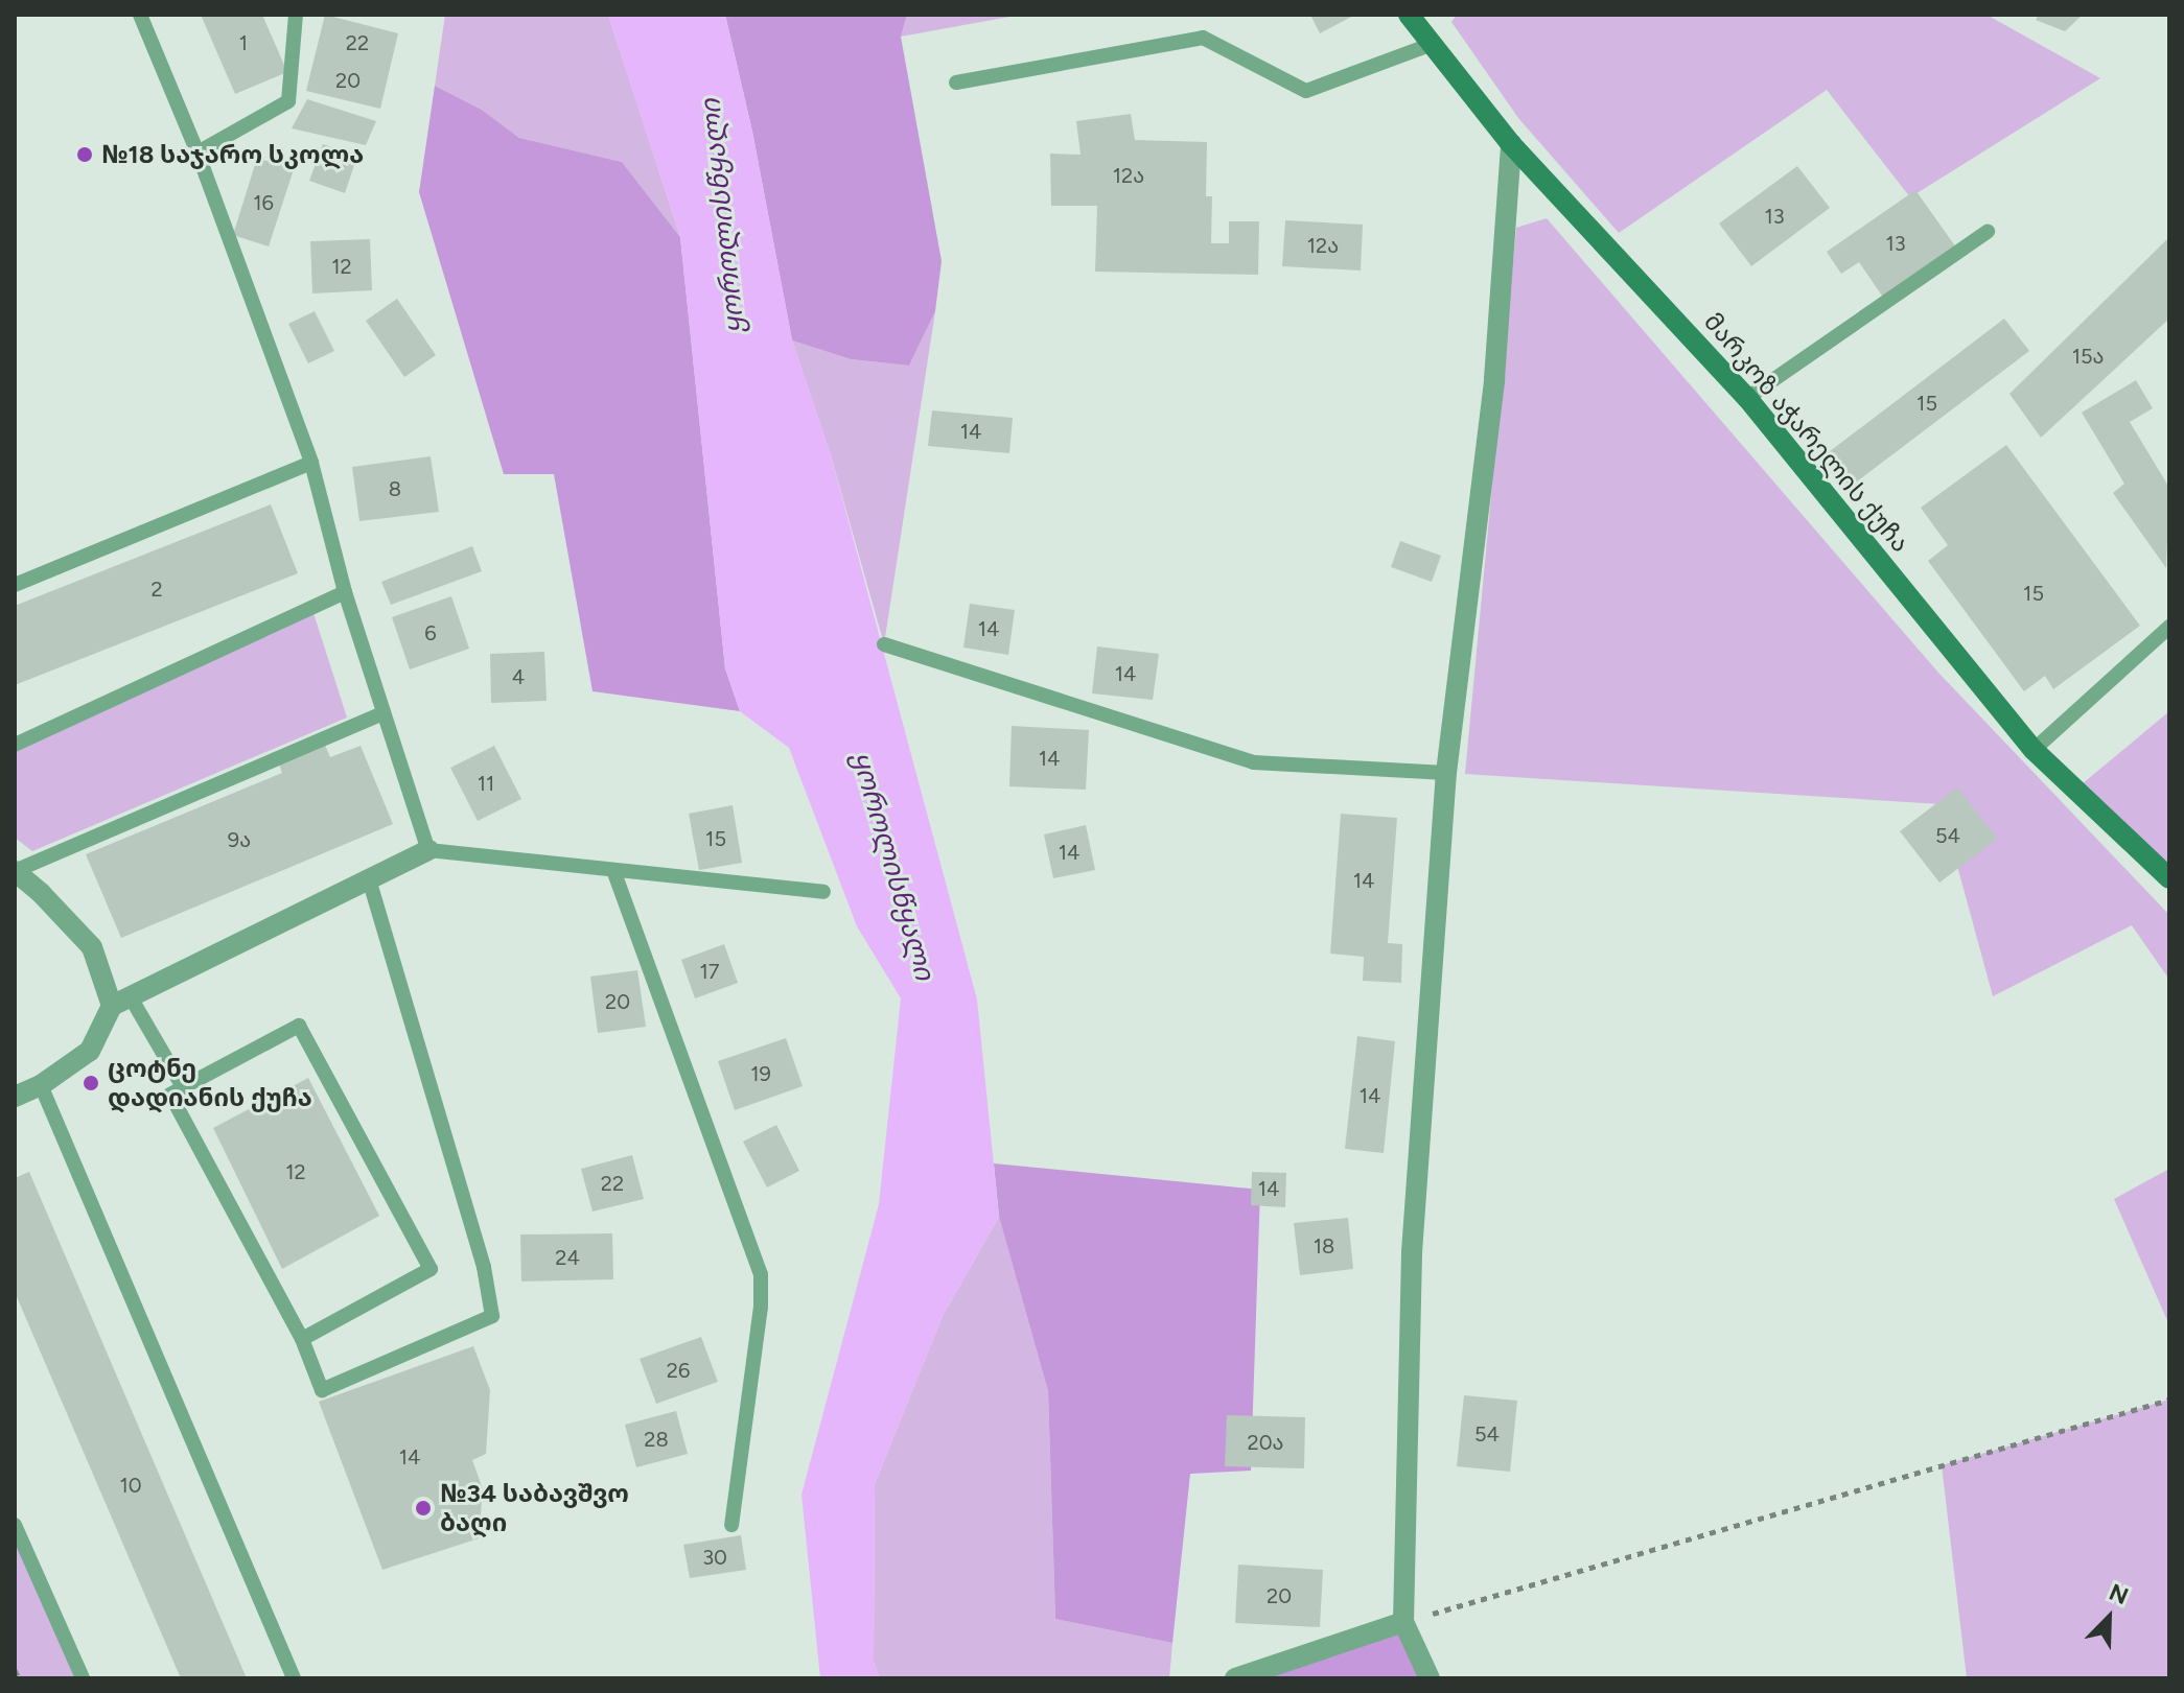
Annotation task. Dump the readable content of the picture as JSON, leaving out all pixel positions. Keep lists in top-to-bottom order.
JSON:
{
  "streets": {
    "street": ["მარკოზ აჭარელის ქუჩა"]
  },
  "water": ["ყოროლისწყალი"],
  "places": ["№18 საჯარო სკოლა", "ცოტნე დადიანის ქუჩა", "№34 საბავშვო ბაღი"],
  "house_numbers": [
    "1",
    "22",
    "20",
    "12ა",
    "16",
    "13",
    "13",
    "12ა",
    "12",
    "15ა",
    "15",
    "14",
    "8",
    "2",
    "15",
    "14",
    "6",
    "14",
    "4",
    "14",
    "11",
    "54",
    "15",
    "9ა",
    "14",
    "14",
    "17",
    "20",
    "19",
    "14",
    "12",
    "22",
    "14",
    "18",
    "24",
    "26",
    "54",
    "28",
    "20ა",
    "14",
    "10",
    "30",
    "20"
  ],
  "north": "top right"
}
